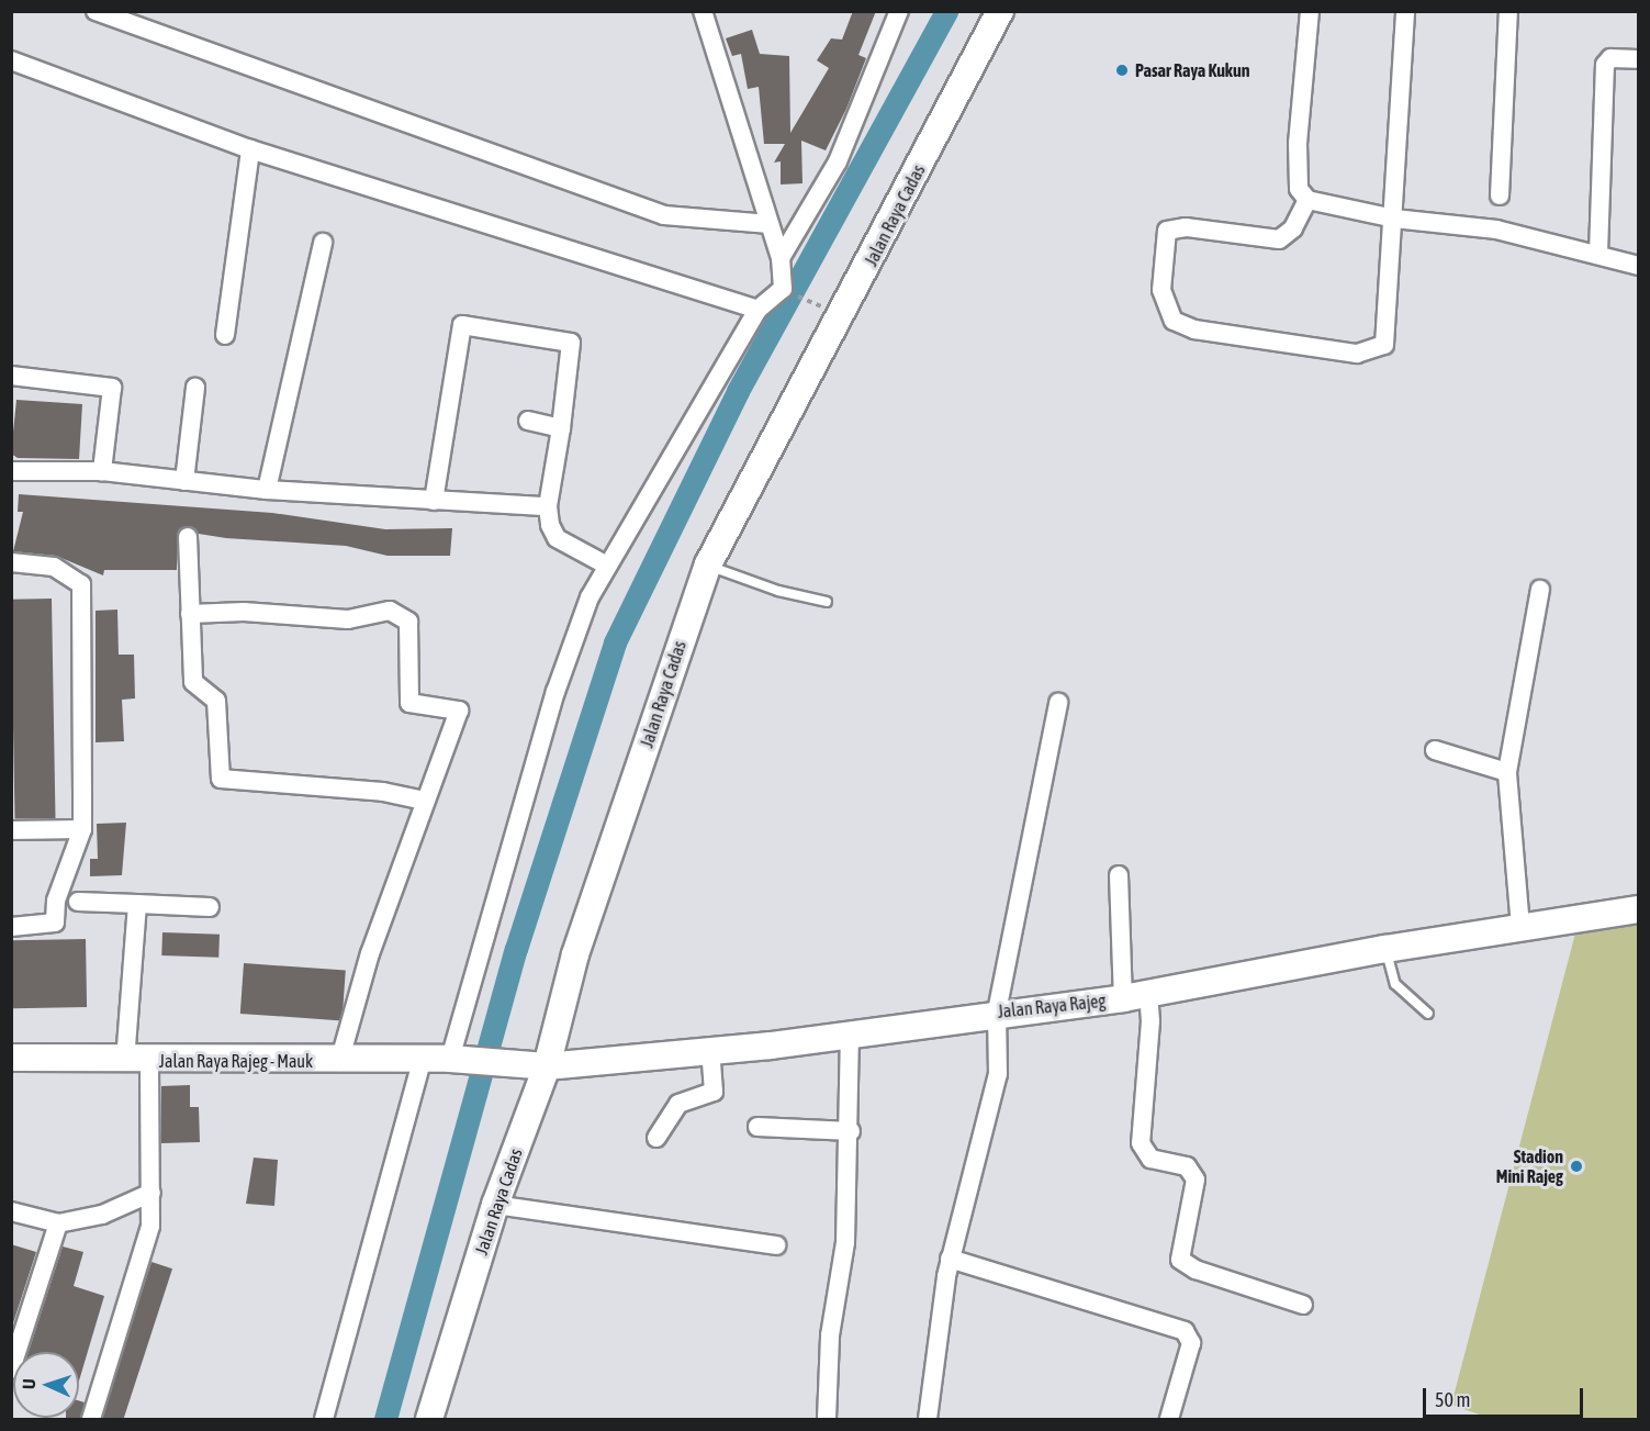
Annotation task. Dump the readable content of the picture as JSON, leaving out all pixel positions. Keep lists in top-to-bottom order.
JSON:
{
  "streets": {
    "main road": ["Jalan Raya Cadas", "Jalan Raya Rajeg", "Jalan Raya Rajeg - Mauk"]
  },
  "crossings": [
    ["Jalan Raya Cadas", "Jalan Raya Rajeg"],
    ["Jalan Raya Rajeg", "Jalan Raya Rajeg - Mauk"]
  ],
  "places": ["Pasar Raya Kukun", "Stadion Mini Rajeg"],
  "scale_bar": "50 m",
  "north": "left"
}
